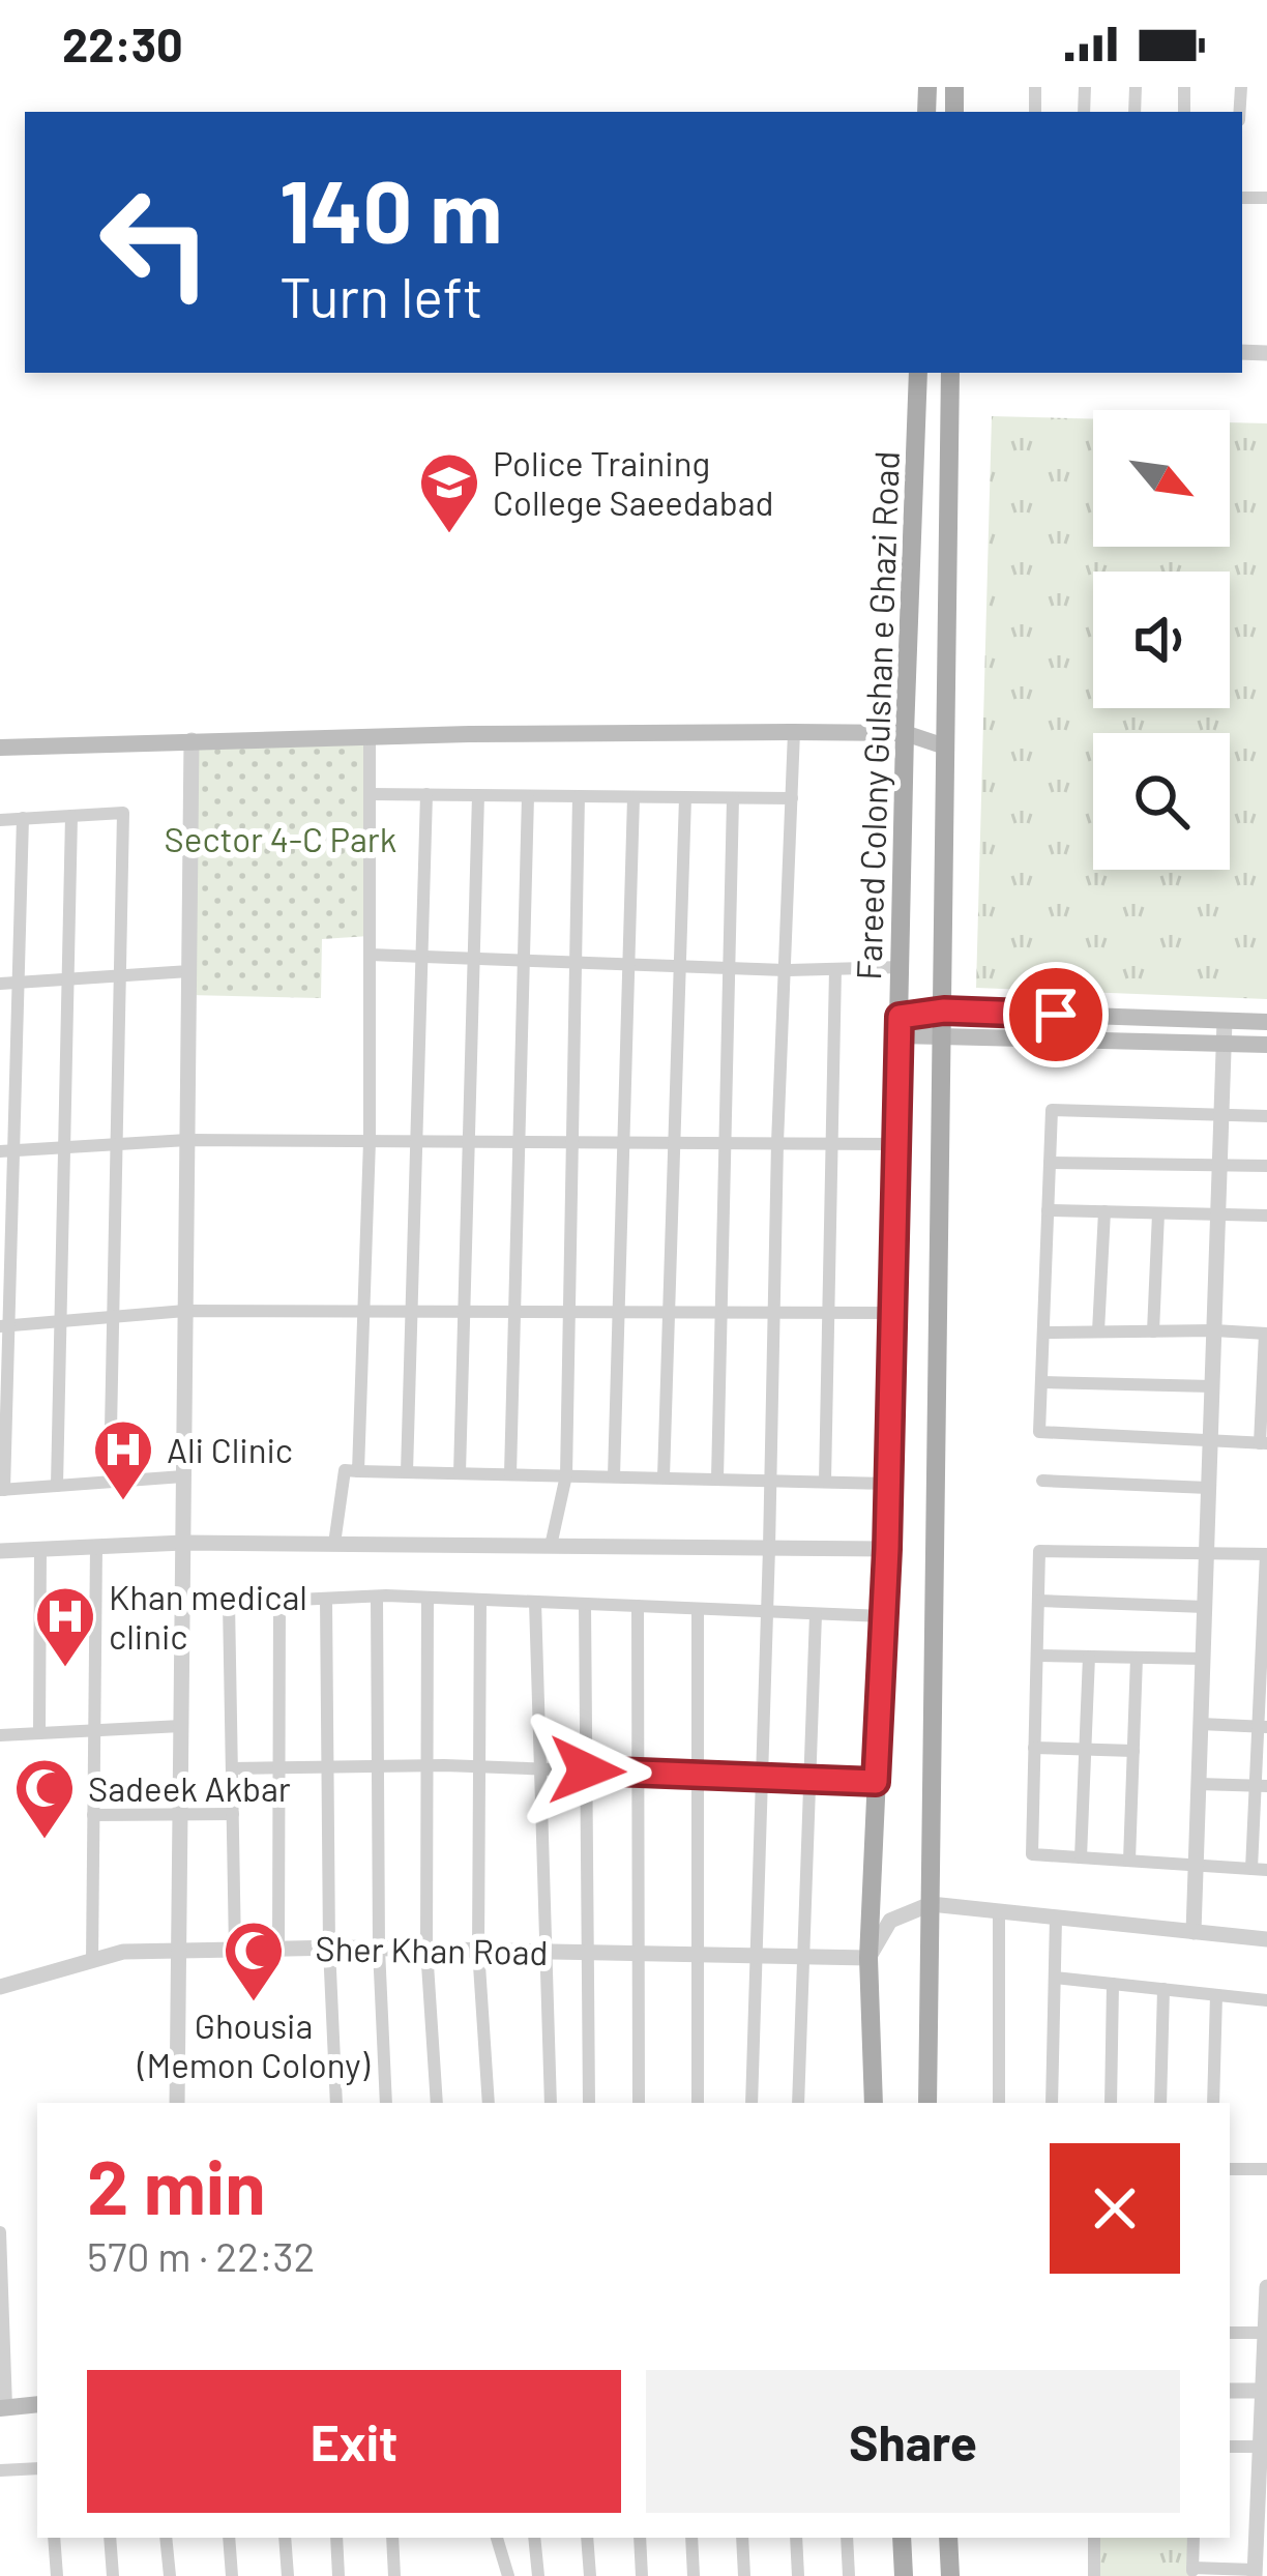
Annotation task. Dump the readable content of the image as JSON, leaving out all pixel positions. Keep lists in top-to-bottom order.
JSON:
{
  "streets": {
    "main road": ["Fareed Colony Gulshan e Ghazi Road"],
    "street": ["Sher Khan Road"]
  },
  "crossings": [
    ["Fareed Colony Gulshan e Ghazi Road", "Sher Khan Road"]
  ],
  "parks": ["Sector 4-C Park"],
  "places": {
    "school or university": ["Police Training College Saeedabad"],
    "hospital": ["Ali Clinic", "Khan medical clinic"],
    "mosque": ["Sadeek Akbar", "Ghousia (Memon Colony)"]
  },
  "north": "bottom right",
  "page": {
    "status": "22:30",
    "turn": ["140 m", "Turn left"],
    "heading": ["2 min", "570 m · 22:32"],
    "buttons": ["Exit", "Share"]
  }
}
